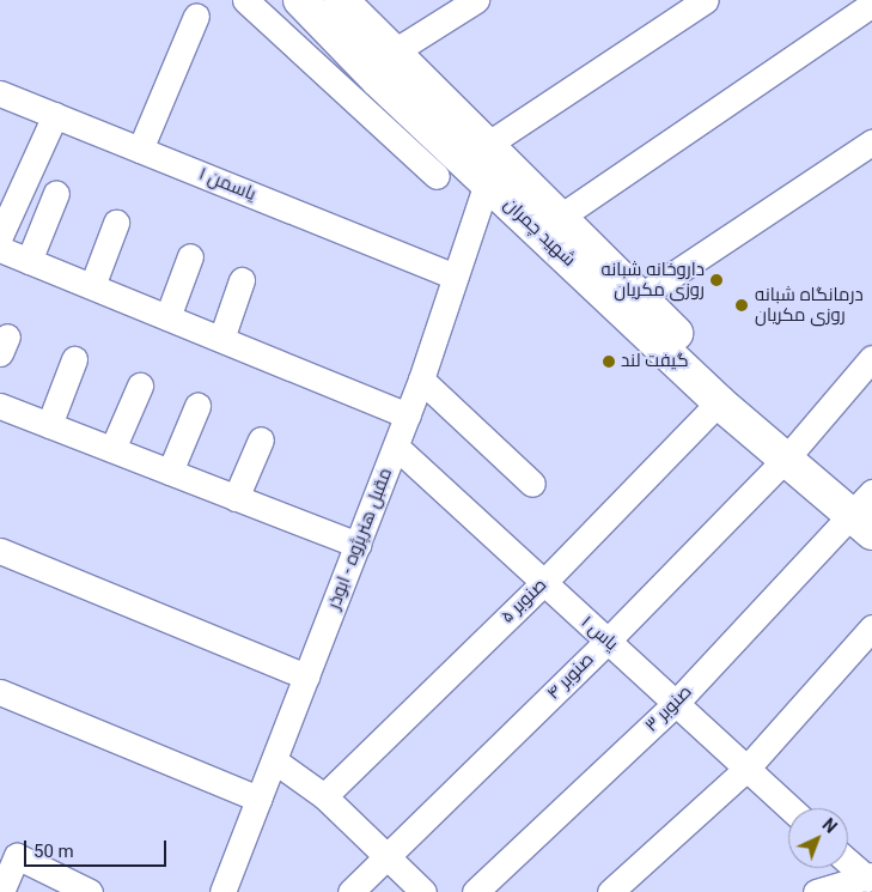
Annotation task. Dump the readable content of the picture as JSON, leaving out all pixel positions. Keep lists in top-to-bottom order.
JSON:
{
  "streets": {
    "main road": ["شهید چمران"],
    "street": [
      "یاسمن ۱",
      "مقبل هنرپژوه - ابوذر",
      "صنوبر ۵",
      "یاس ۱",
      "صنوبر ۴",
      "صنوبر ۳"
    ]
  },
  "crossings": [
    ["یاسمن ۱", "مقبل هنرپژوه - ابوذر"],
    ["شهید چمران", "مقبل هنرپژوه - ابوذر"],
    ["شهید چمران", "صنوبر ۵"],
    ["شهید چمران", "صنوبر ۴"],
    ["شهید چمران", "صنوبر ۳"],
    ["مقبل هنرپژوه - ابوذر", "یاس ۱"],
    ["صنوبر ۵", "یاس ۱"],
    ["یاس ۱", "صنوبر ۴"],
    ["یاس ۱", "صنوبر ۳"]
  ],
  "places": ["داروخانه شبانه روزی مکریان", "درمانگاه شبانه روزی مکریان", "گیفت لند"],
  "scale_bar": "50 m",
  "north": "top right"
}
